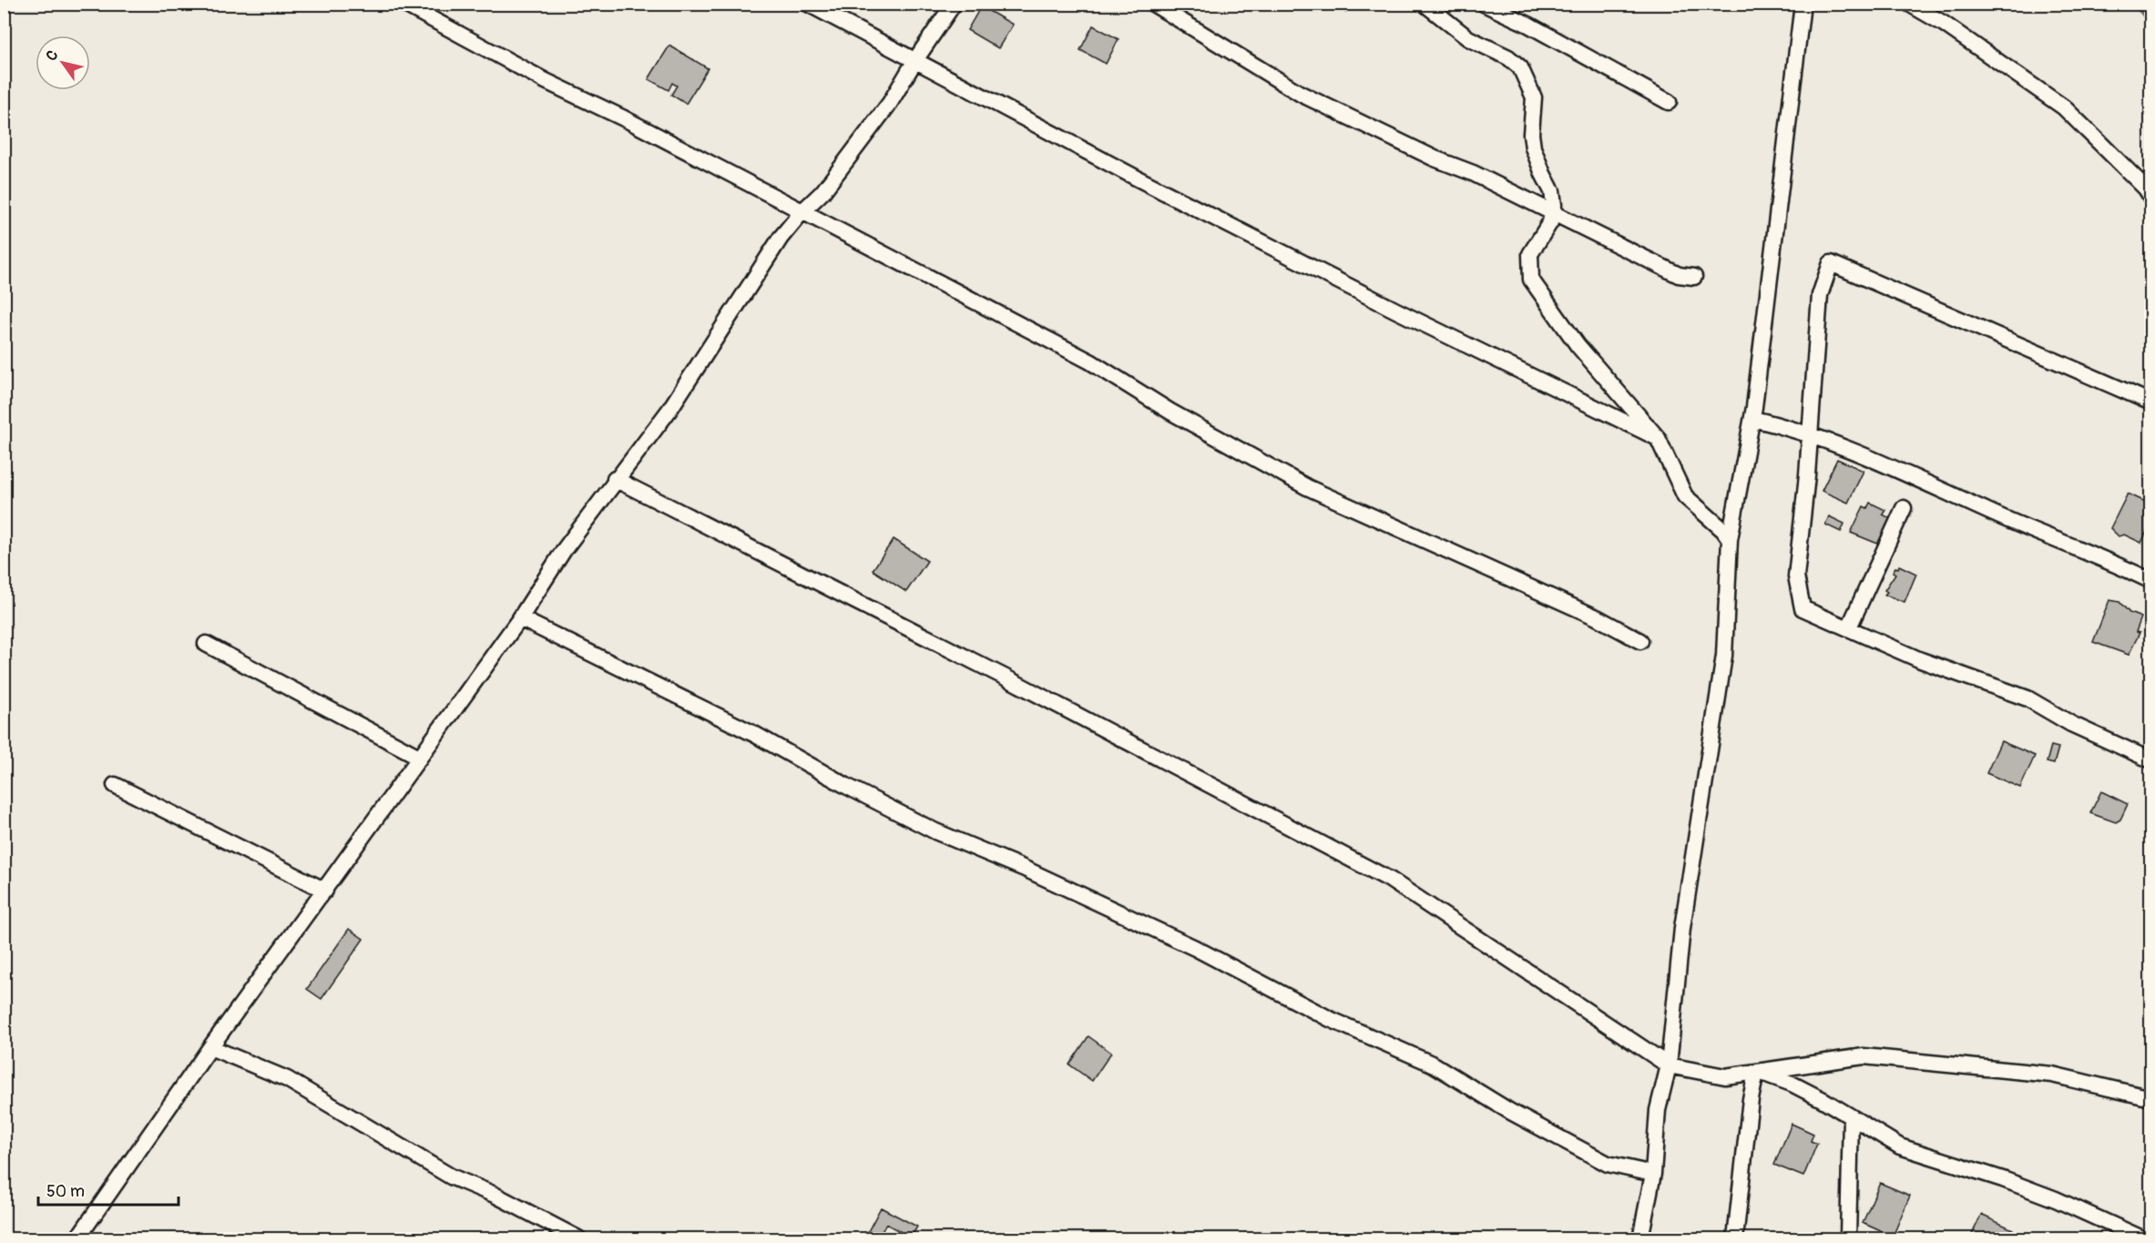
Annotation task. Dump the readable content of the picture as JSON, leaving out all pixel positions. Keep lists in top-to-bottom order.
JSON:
{
  "scale_bar": "50 m",
  "north": "top left"
}
